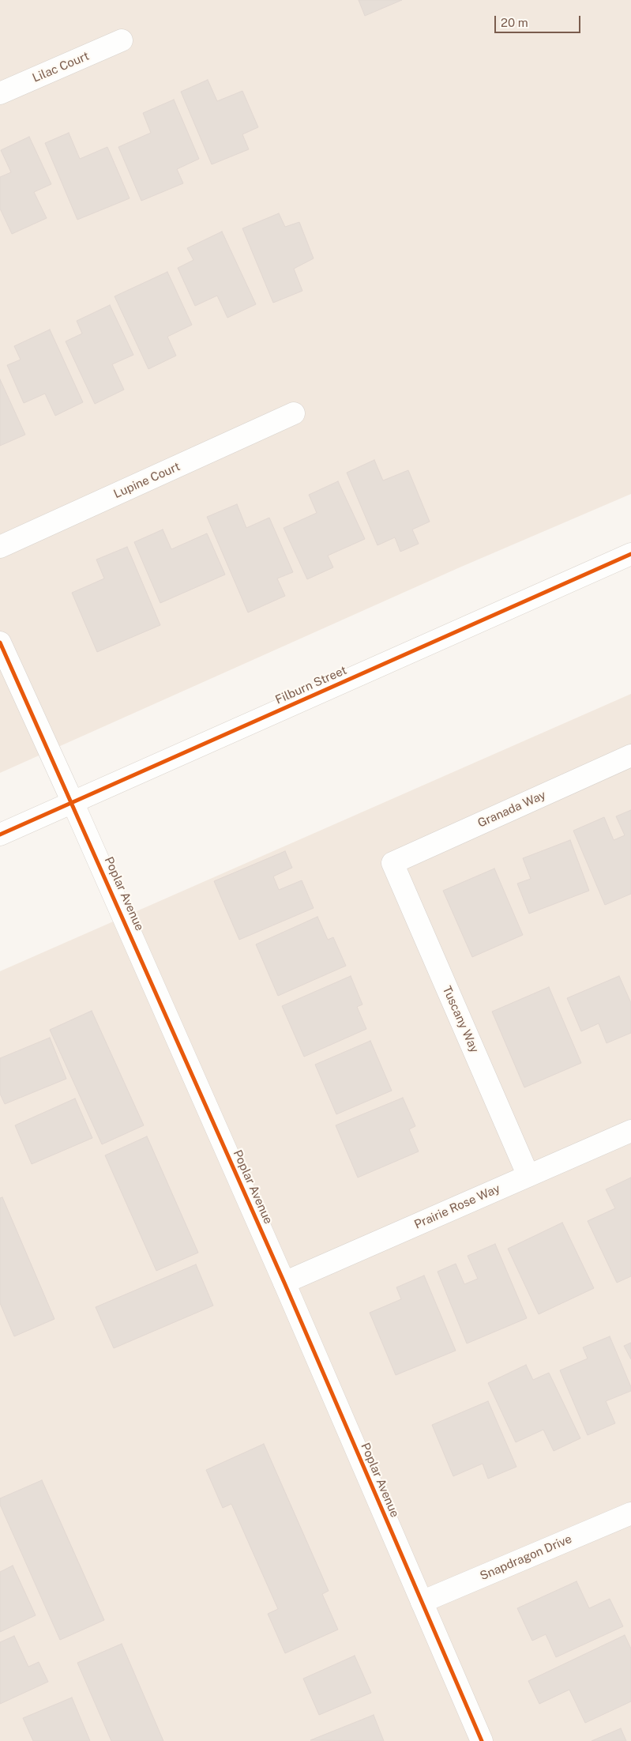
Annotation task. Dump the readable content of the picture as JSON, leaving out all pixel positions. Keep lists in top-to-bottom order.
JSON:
{
  "streets": {
    "street": [
      "Lilac Court",
      "Lupine Court",
      "Filburn Street",
      "Granada Way",
      "Poplar Avenue",
      "Tuscany Way",
      "Prairie Rose Way",
      "Snapdragon Drive"
    ]
  },
  "crossings": [
    ["Filburn Street", "Poplar Avenue"],
    ["Granada Way", "Tuscany Way"],
    ["Poplar Avenue", "Prairie Rose Way"],
    ["Poplar Avenue", "Snapdragon Drive"],
    ["Tuscany Way", "Prairie Rose Way"]
  ],
  "scale_bar": "20 m"
}
